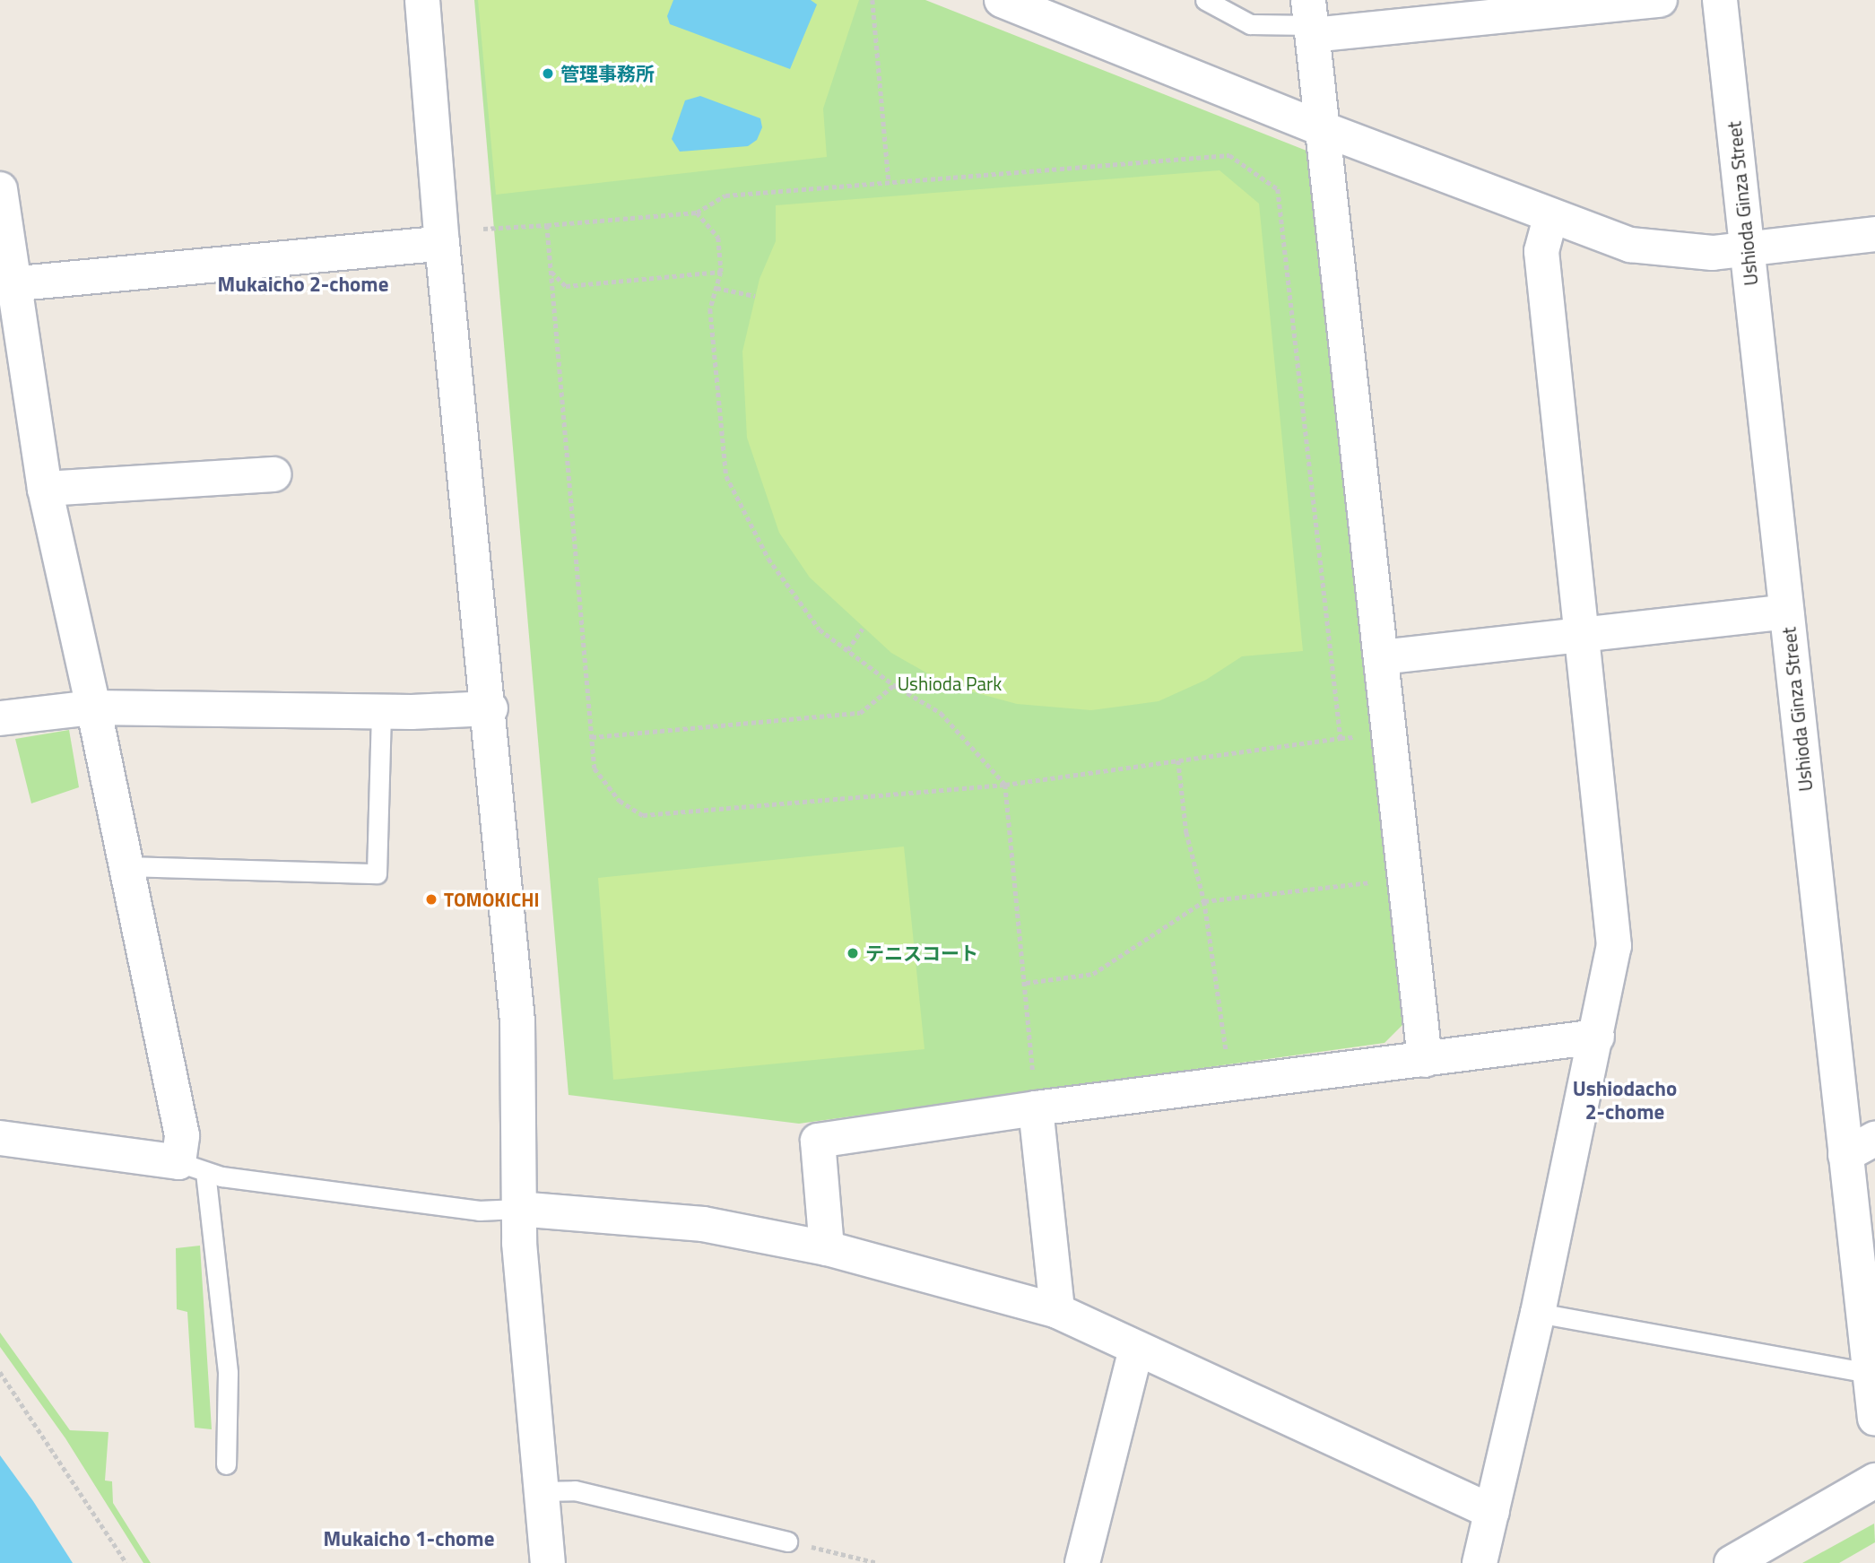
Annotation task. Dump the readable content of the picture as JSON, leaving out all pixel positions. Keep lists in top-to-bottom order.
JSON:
{
  "streets": {
    "street": ["Ushioda Ginza Street"]
  },
  "districts": ["Mukaicho 2-chome", "Ushiodacho 2-chome", "Mukaicho 1-chome"],
  "parks": ["Ushioda Park"],
  "places": ["管理事務所", "TOMOKICHI", "テニスコート"]
}
